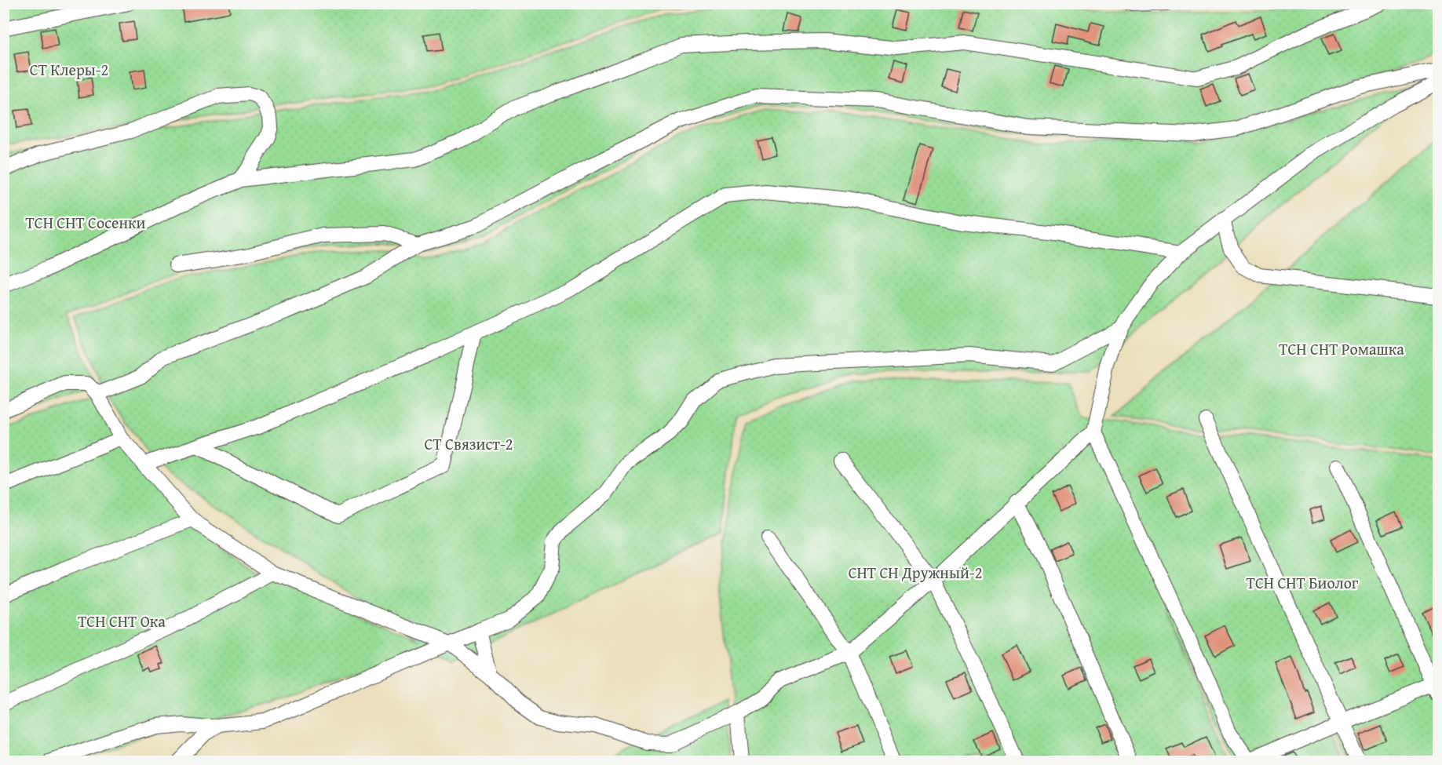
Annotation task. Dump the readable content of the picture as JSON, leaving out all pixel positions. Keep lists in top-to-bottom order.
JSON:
{
  "parks": [
    "СТ Клеры-2",
    "ТСН СНТ Сосенки",
    "ТСН СНТ Ромашка",
    "СТ Связист-2",
    "СНТ СН Дружный-2",
    "ТСН СНТ Биолог",
    "ТСН СНТ Ока"
  ]
}
